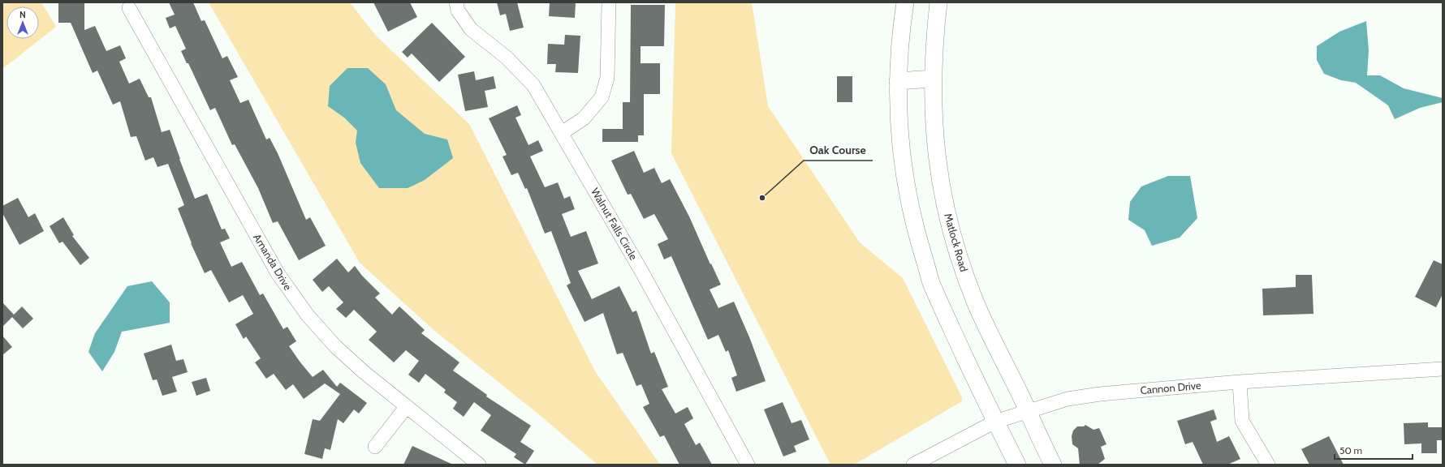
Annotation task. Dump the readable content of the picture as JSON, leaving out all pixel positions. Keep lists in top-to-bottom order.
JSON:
{
  "streets": {
    "main road": ["Matlock Road"],
    "street": ["Walnut Falls Circle", "Amanda Drive", "Cannon Drive"]
  },
  "crossings": [
    ["Matlock Road", "Cannon Drive"]
  ],
  "places": ["Oak Course"],
  "scale_bar": "50 m",
  "north": "top"
}
